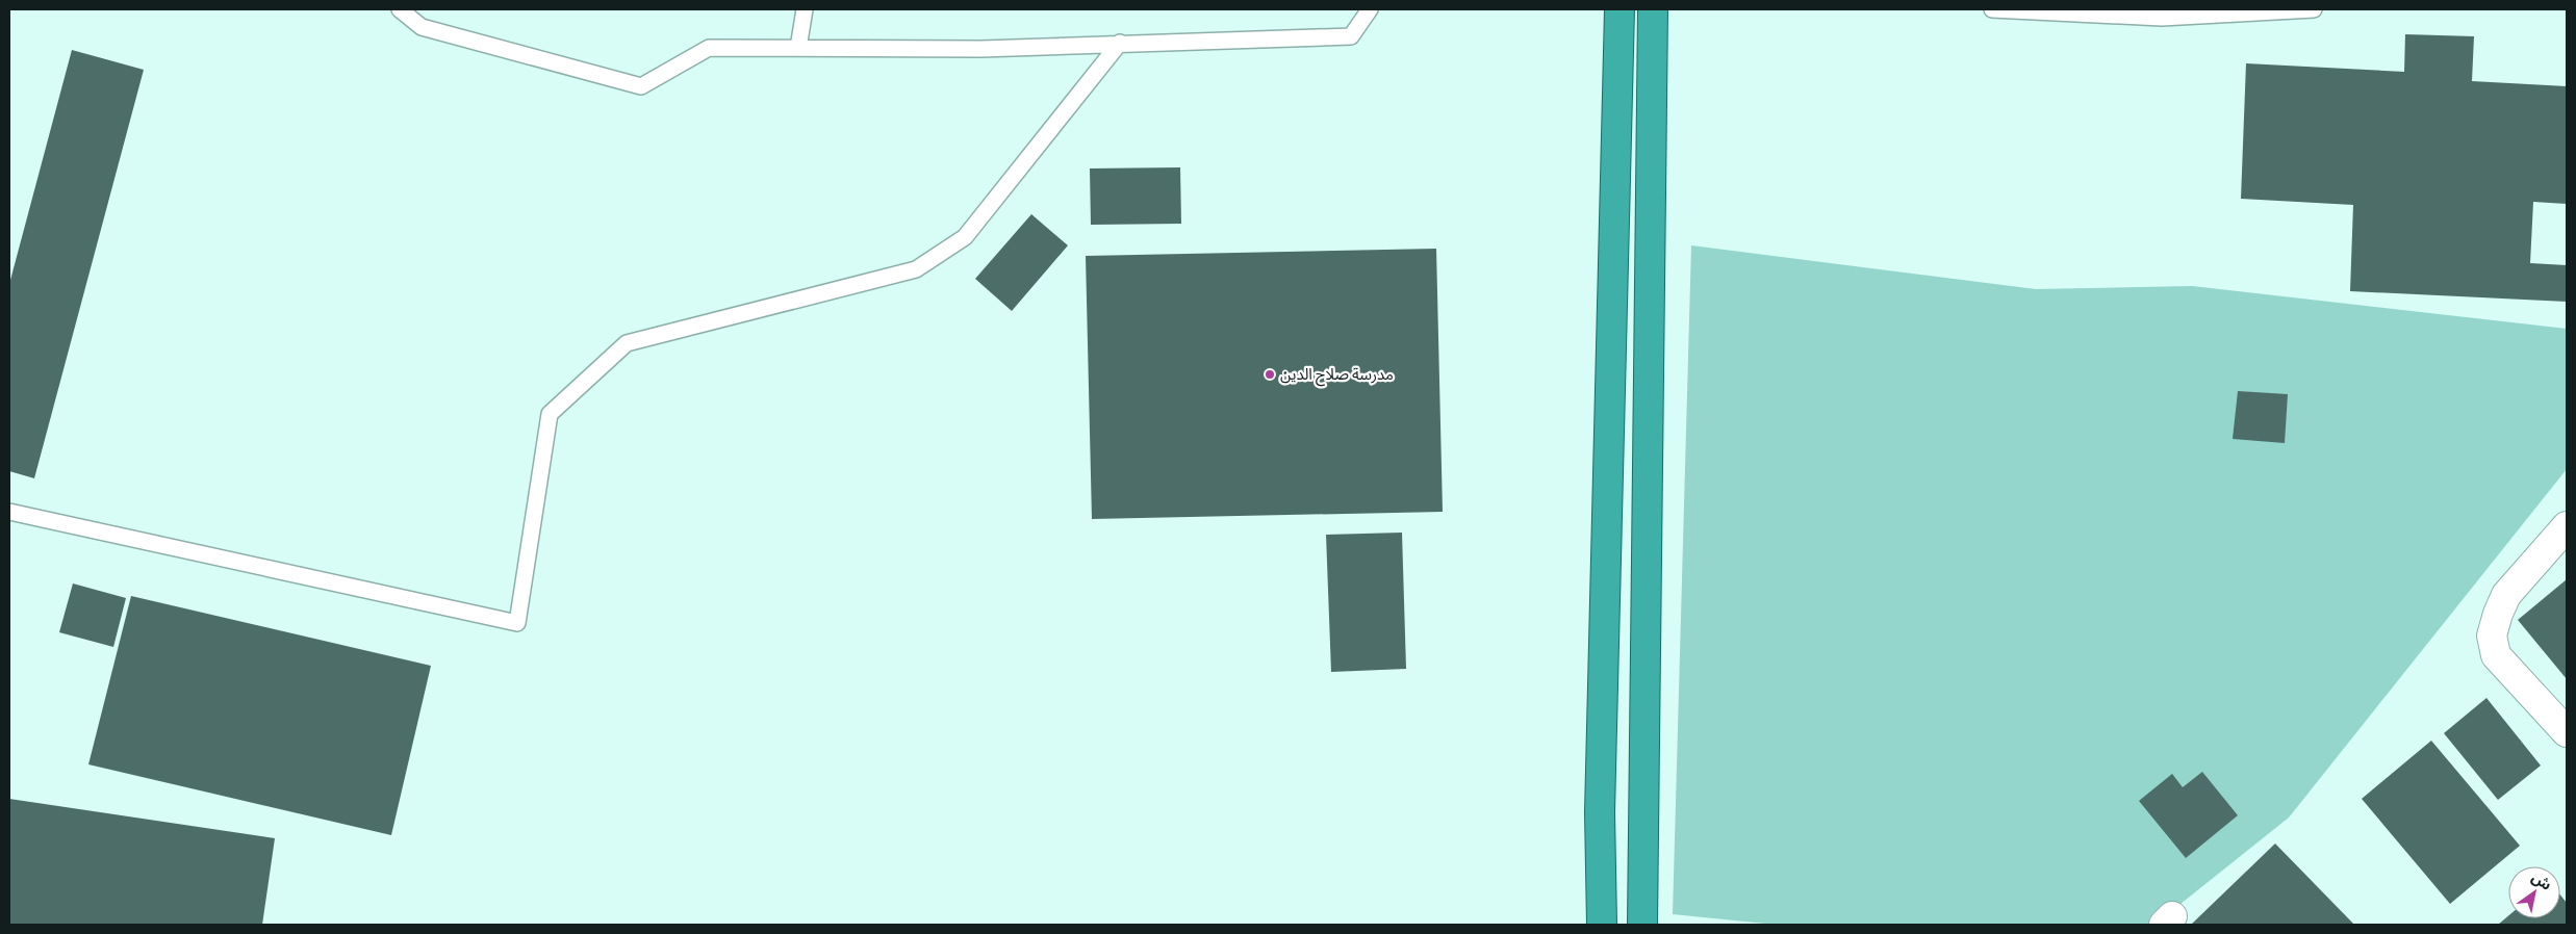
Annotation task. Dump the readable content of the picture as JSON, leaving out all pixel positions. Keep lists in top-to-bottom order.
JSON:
{
  "places": ["مدرسة صلاح الدين"],
  "north": "top right"
}
